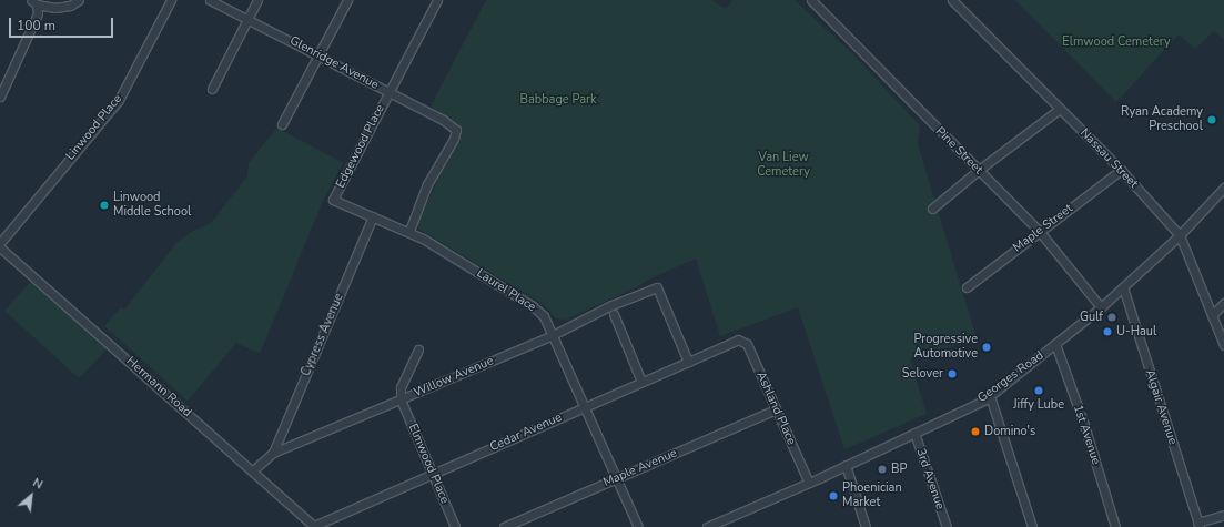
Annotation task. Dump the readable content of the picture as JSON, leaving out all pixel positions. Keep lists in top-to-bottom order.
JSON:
{
  "streets": {
    "street": [
      "Glenridge Avenue",
      "Linwood Place",
      "Edgewood Place",
      "Pine Street",
      "Nassau Street",
      "Maple Street",
      "Laurel Place",
      "Cypress Avenue",
      "Willow Avenue",
      "Georges Road",
      "Hermann Road",
      "Algair Avenue",
      "Ashland Place",
      "Cedar Avenue",
      "1st Avenue",
      "Elmwood Place",
      "Maple Avenue",
      "3rd Avenue"
    ]
  },
  "crossings": [
    ["Glenridge Avenue", "Edgewood Place"],
    ["Glenridge Avenue", "Laurel Place"],
    ["Edgewood Place", "Laurel Place"],
    ["Pine Street", "Maple Street"],
    ["Pine Street", "Georges Road"],
    ["Nassau Street", "Maple Street"],
    ["Nassau Street", "Georges Road"],
    ["Laurel Place", "Cypress Avenue"],
    ["Laurel Place", "Willow Avenue"],
    ["Laurel Place", "Cedar Avenue"],
    ["Laurel Place", "Maple Avenue"],
    ["Cypress Avenue", "Willow Avenue"],
    ["Willow Avenue", "Hermann Road"],
    ["Willow Avenue", "Cedar Avenue"],
    ["Willow Avenue", "Elmwood Place"],
    ["Georges Road", "Algair Avenue"],
    ["Georges Road", "Ashland Place"],
    ["Georges Road", "1st Avenue"],
    ["Georges Road", "3rd Avenue"],
    ["Hermann Road", "Cedar Avenue"],
    ["Ashland Place", "Cedar Avenue"],
    ["Ashland Place", "Maple Avenue"],
    ["Cedar Avenue", "Elmwood Place"]
  ],
  "parks": ["Elmwood Cemetery", "Babbage Park", "Van Liew Cemetery"],
  "places": [
    "Ryan Academy Preschool",
    "Linwood Middle School",
    "Gulf",
    "U-Haul",
    "Progressive Automotive",
    "Selover",
    "Jiffy Lube",
    "Domino's",
    "BP",
    "Phoenician Market"
  ],
  "scale_bar": "100 m",
  "north": "top right"
}
